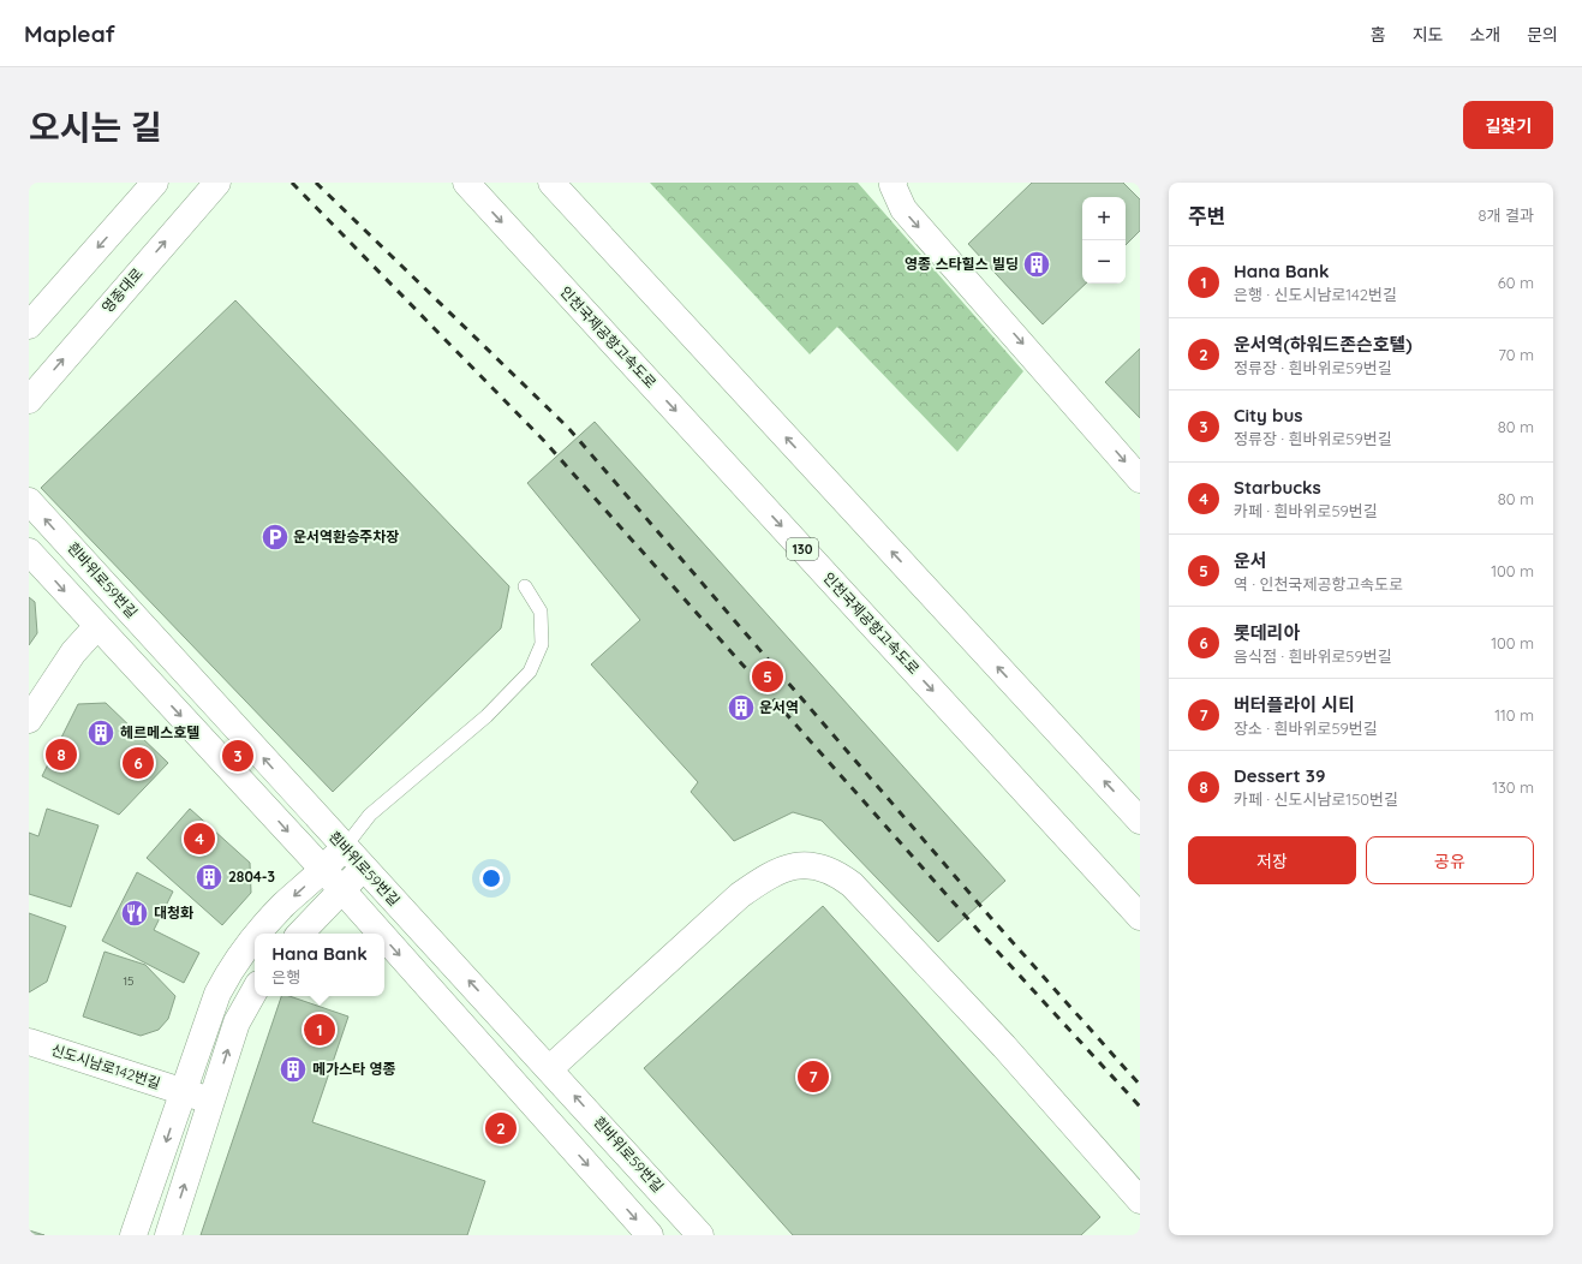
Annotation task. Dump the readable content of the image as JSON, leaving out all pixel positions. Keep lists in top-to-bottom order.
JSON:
{
  "streets": {
    "main road": [
      "영종대로",
      "인천국제공항고속도로",
      "130",
      "흰바위로59번길",
      "신도시남로142번길"
    ]
  },
  "places": {
    "building": [
      "영종 스타힐스 빌딩",
      "운서역",
      "헤르메스호텔",
      "2804-3",
      "메가스타 영종"
    ],
    "parking": ["운서역환승주차장"],
    "restaurant": ["대청화"]
  },
  "house_numbers": ["15"],
  "page": {
    "header": "Mapleaf",
    "nav": [
      "홈",
      "지도",
      "소개",
      "문의"
    ],
    "title": "오시는 길",
    "buttons": [
      "길찾기",
      ["저장", "공유"]
    ],
    "heading": ["주변", "8개 결과"],
    "map_buttons": ["+", "−"],
    "list": [
      {
        "mark": "1",
        "name": "Hana Bank",
        "note": "은행 · 신도시남로142번길",
        "value": "60 m"
      },
      {
        "mark": "2",
        "name": "운서역(하워드존슨호텔)",
        "note": "정류장 · 흰바위로59번길",
        "value": "70 m"
      },
      {
        "mark": "3",
        "name": "City bus",
        "note": "정류장 · 흰바위로59번길",
        "value": "80 m"
      },
      {
        "mark": "4",
        "name": "Starbucks",
        "note": "카페 · 흰바위로59번길",
        "value": "80 m"
      },
      {
        "mark": "5",
        "name": "운서",
        "note": "역 · 인천국제공항고속도로",
        "value": "100 m"
      },
      {
        "mark": "6",
        "name": "롯데리아",
        "note": "음식점 · 흰바위로59번길",
        "value": "100 m"
      },
      {
        "mark": "7",
        "name": "버터플라이 시티",
        "note": "장소 · 흰바위로59번길",
        "value": "110 m"
      },
      {
        "mark": "8",
        "name": "Dessert 39",
        "note": "카페 · 신도시남로150번길",
        "value": "130 m"
      }
    ],
    "pins": [
      "5",
      "8",
      "3",
      "6",
      "4",
      "1",
      "7",
      "2"
    ],
    "popup": ["Hana Bank", "은행"]
  }
}
